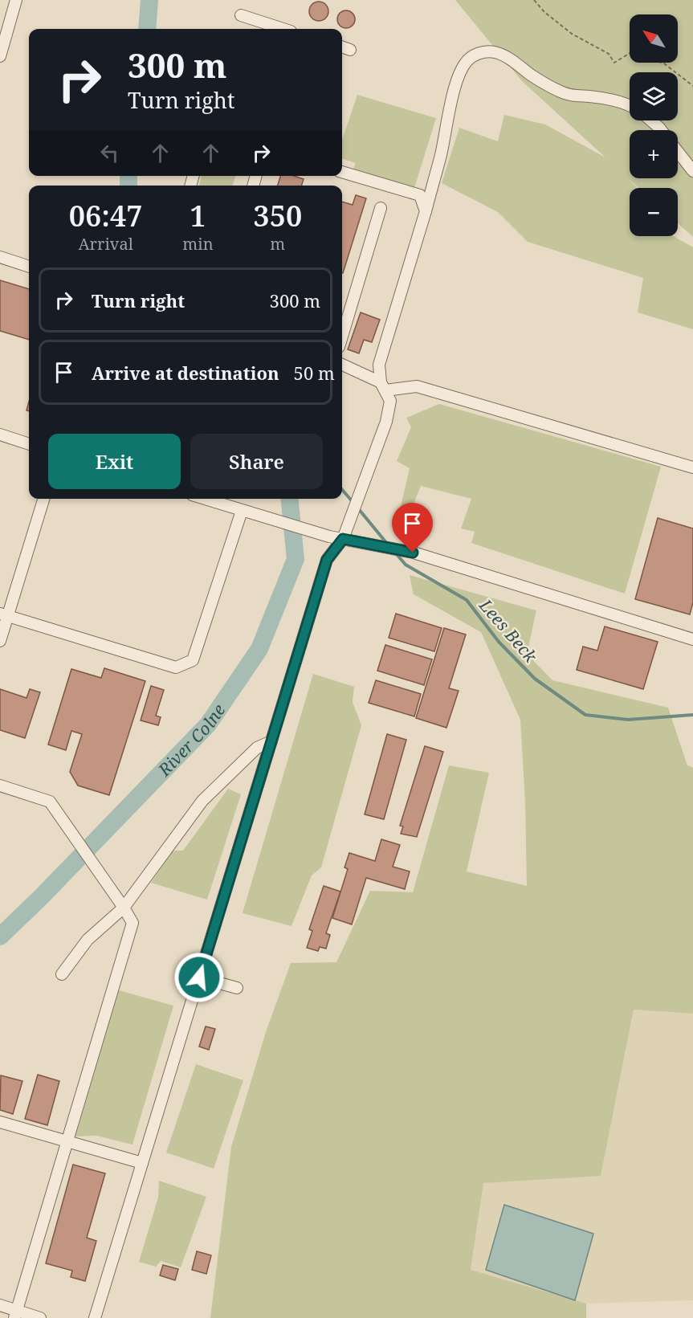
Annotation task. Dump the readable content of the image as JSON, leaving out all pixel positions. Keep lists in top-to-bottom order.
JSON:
{
  "water": ["Lees Beck", "River Colne"],
  "north": "top left",
  "page": {
    "map_buttons": ["+", "−"],
    "turn": ["300 m", "Turn right"],
    "eta": [
      "06:47",
      "Arrival",
      "1",
      "min",
      "350",
      "m"
    ],
    "list": [
      {
        "name": "Turn right",
        "value": "300 m"
      },
      {
        "name": "Arrive at destination",
        "value": "50 m"
      }
    ],
    "buttons": ["Exit", "Share"]
  }
}
